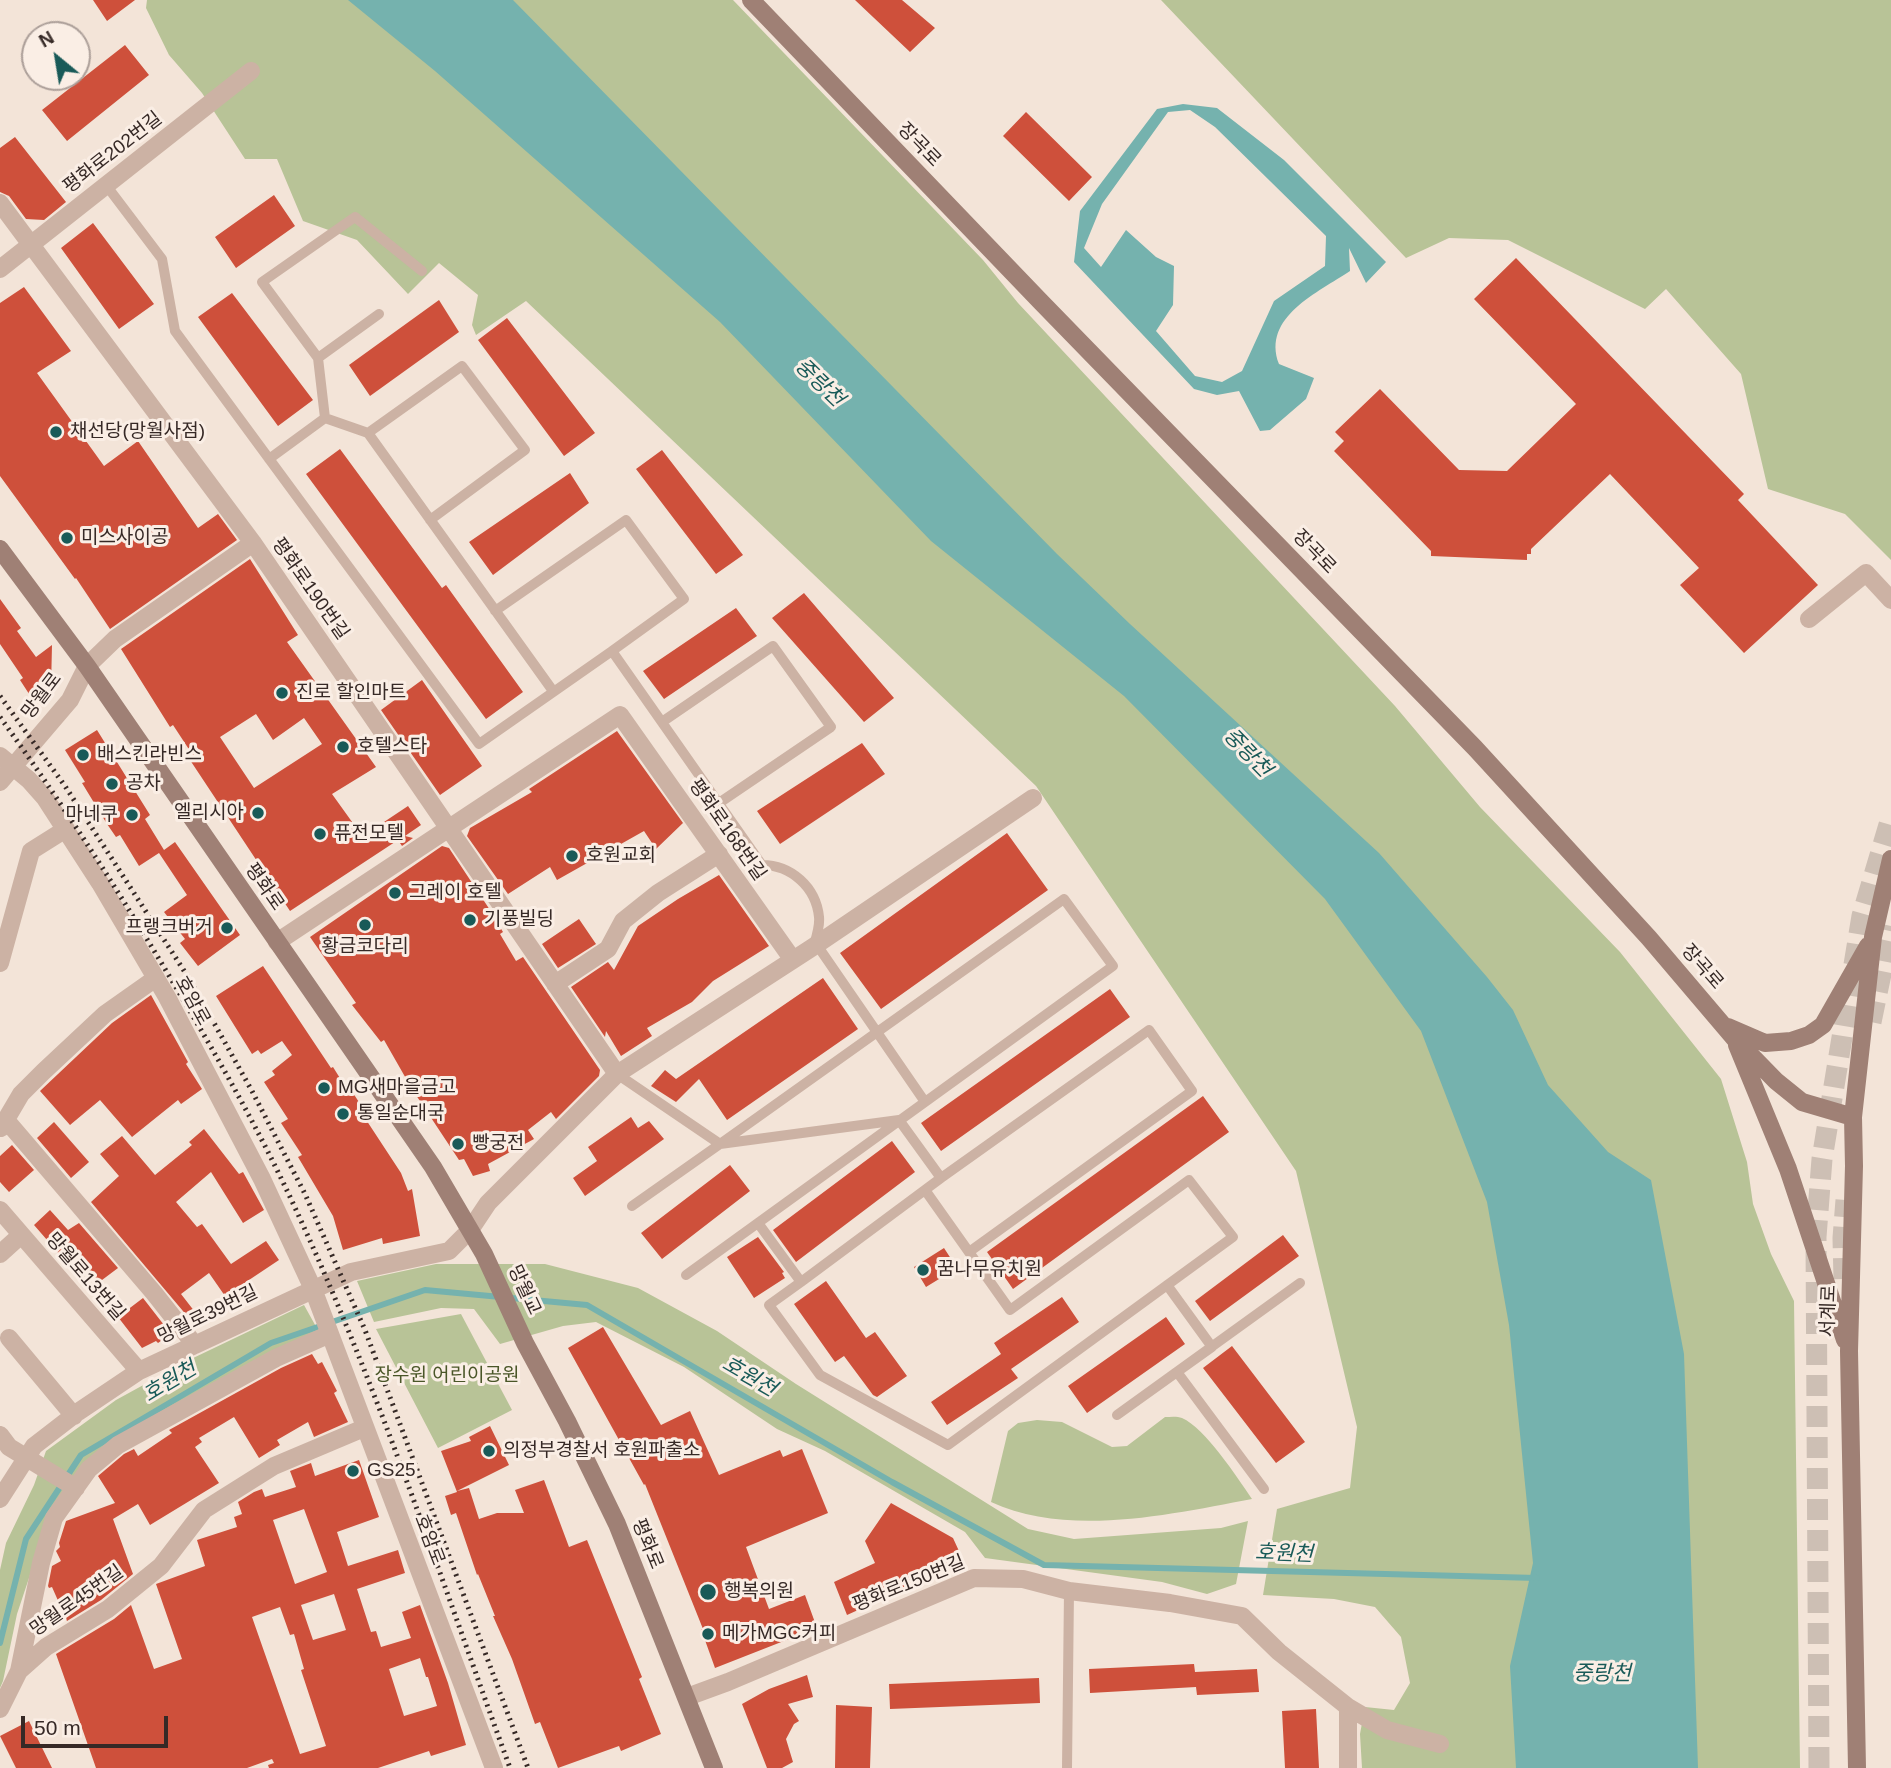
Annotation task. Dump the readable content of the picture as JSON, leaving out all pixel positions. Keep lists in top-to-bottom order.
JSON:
{
  "streets": {
    "main road": [
      "장곡로",
      "평화로",
      "망월교",
      "서계로"
    ],
    "street": [
      "평화로202번길",
      "평화로190번길",
      "망월로",
      "평화로168번길",
      "호암로",
      "망월로13번길",
      "망월로39번길",
      "평화로150번길",
      "망월로45번길"
    ]
  },
  "crossings": [
    ["장곡로", "서계로"],
    ["평화로190번길", "망월로"],
    ["평화로190번길", "평화로168번길"],
    ["평화로190번길", "평화로"],
    ["망월로", "평화로"],
    ["망월로", "호암로"],
    ["평화로168번길", "평화로"],
    ["평화로", "망월교"],
    ["평화로", "망월로39번길"],
    ["평화로", "평화로150번길"],
    ["호암로", "망월로39번길"],
    ["호암로", "망월로45번길"],
    ["망월로13번길", "망월로39번길"]
  ],
  "water": ["중랑천", "호원천"],
  "parks": ["장수원 어린이공원"],
  "places": [
    "채선당(망월사점)",
    "미스사이공",
    "진로 할인마트",
    "호텔스타",
    "배스킨라빈스",
    "공차",
    "엘리시아",
    "마네쿠",
    "퓨전모텔",
    "호원교회",
    "그레이 호텔",
    "기풍빌딩",
    "황금코다리",
    "프랭크버거",
    "MG새마을금고",
    "통일순대국",
    "빵궁전",
    "꿈나무유치원",
    "의정부경찰서 호원파출소",
    "GS25",
    "행복의원",
    "메가MGC커피"
  ],
  "scale_bar": "50 m",
  "north": "top left"
}
